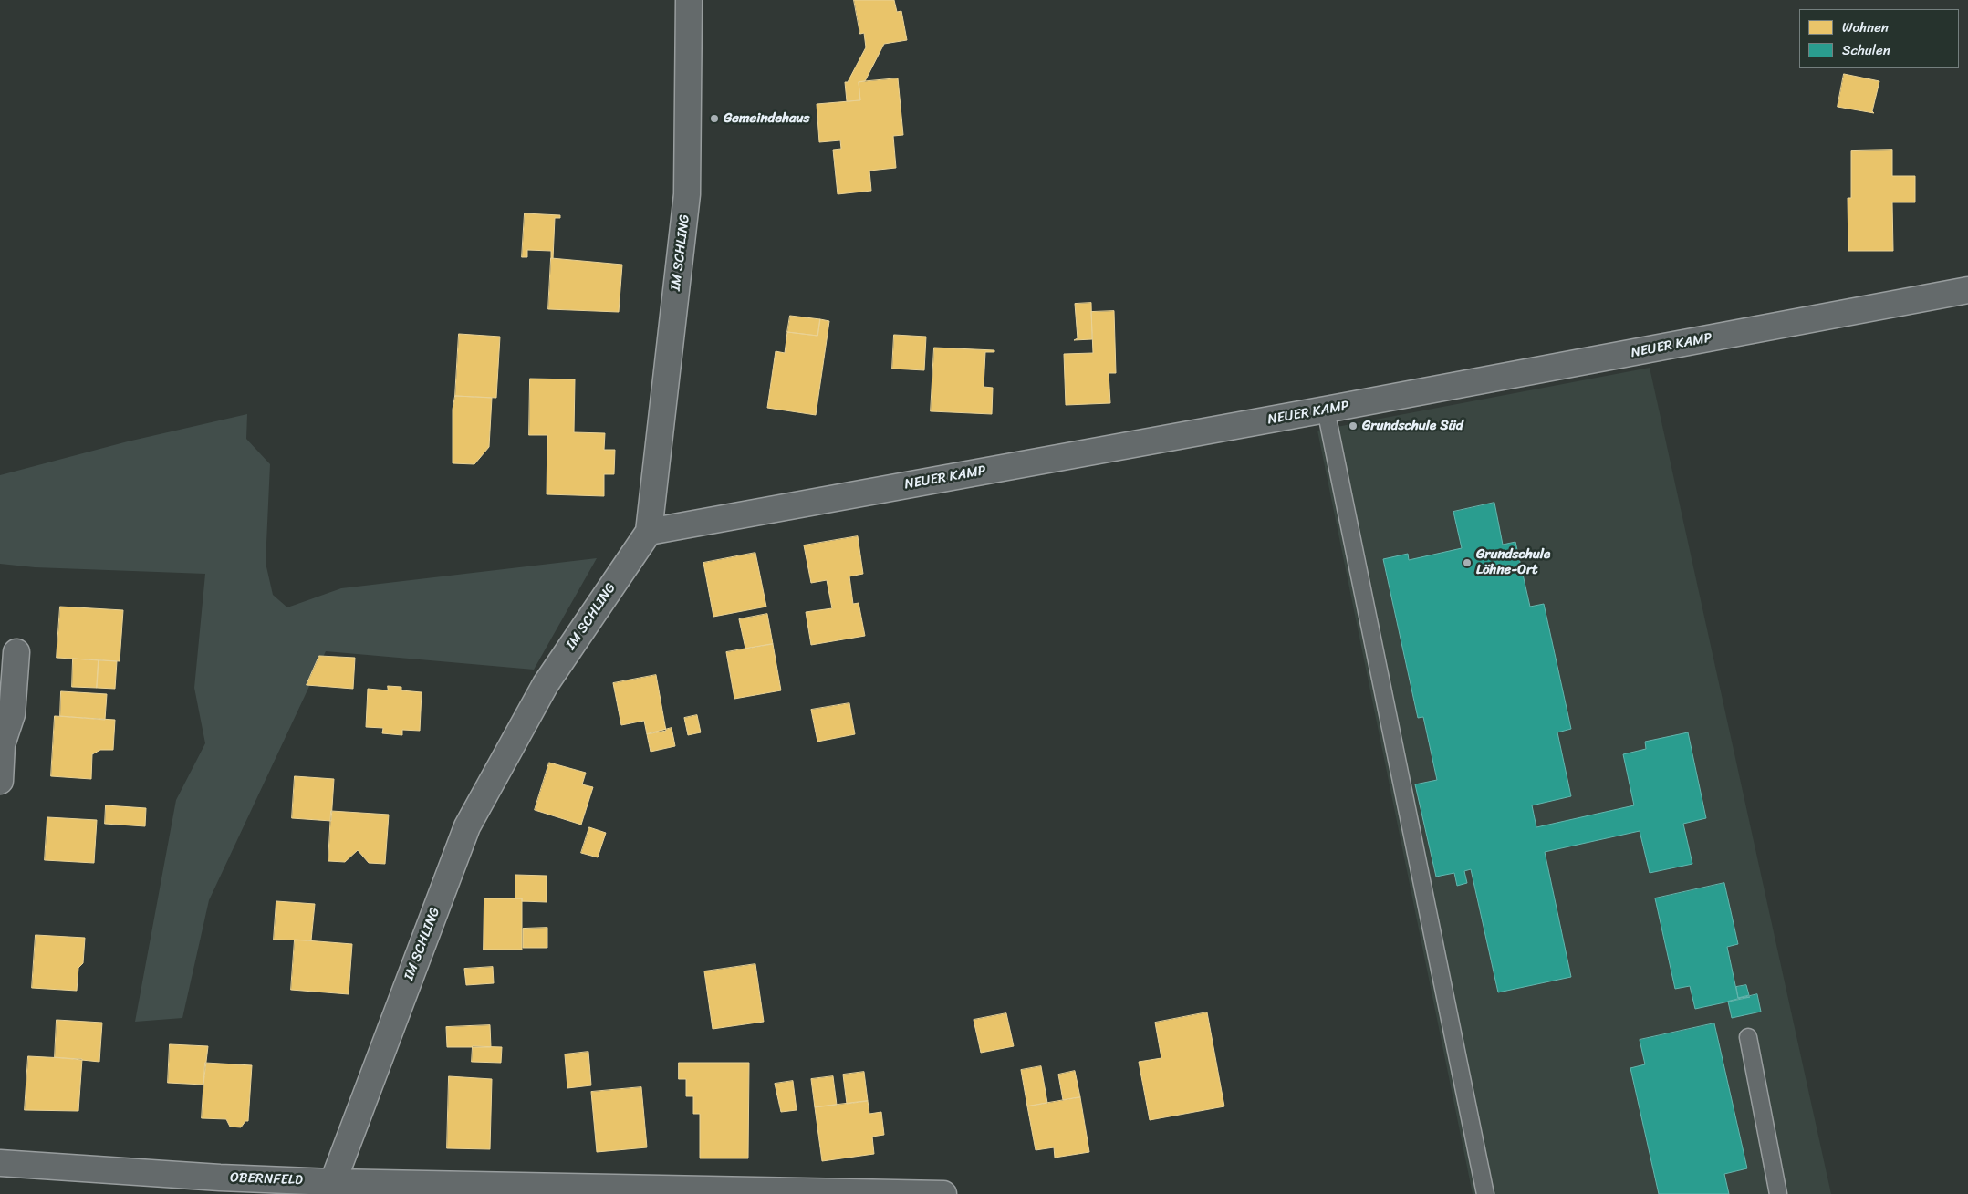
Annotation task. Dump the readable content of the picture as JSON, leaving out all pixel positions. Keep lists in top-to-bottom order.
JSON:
{
  "streets": {
    "street": ["IM SCHLING", "NEUER KAMP", "OBERNFELD"]
  },
  "crossings": [
    ["IM SCHLING", "NEUER KAMP"],
    ["IM SCHLING", "OBERNFELD"]
  ],
  "places": ["Gemeindehaus", "Grundschule Süd", "Grundschule Löhne-Ort"],
  "legend": ["Wohnen", "Schulen"]
}
